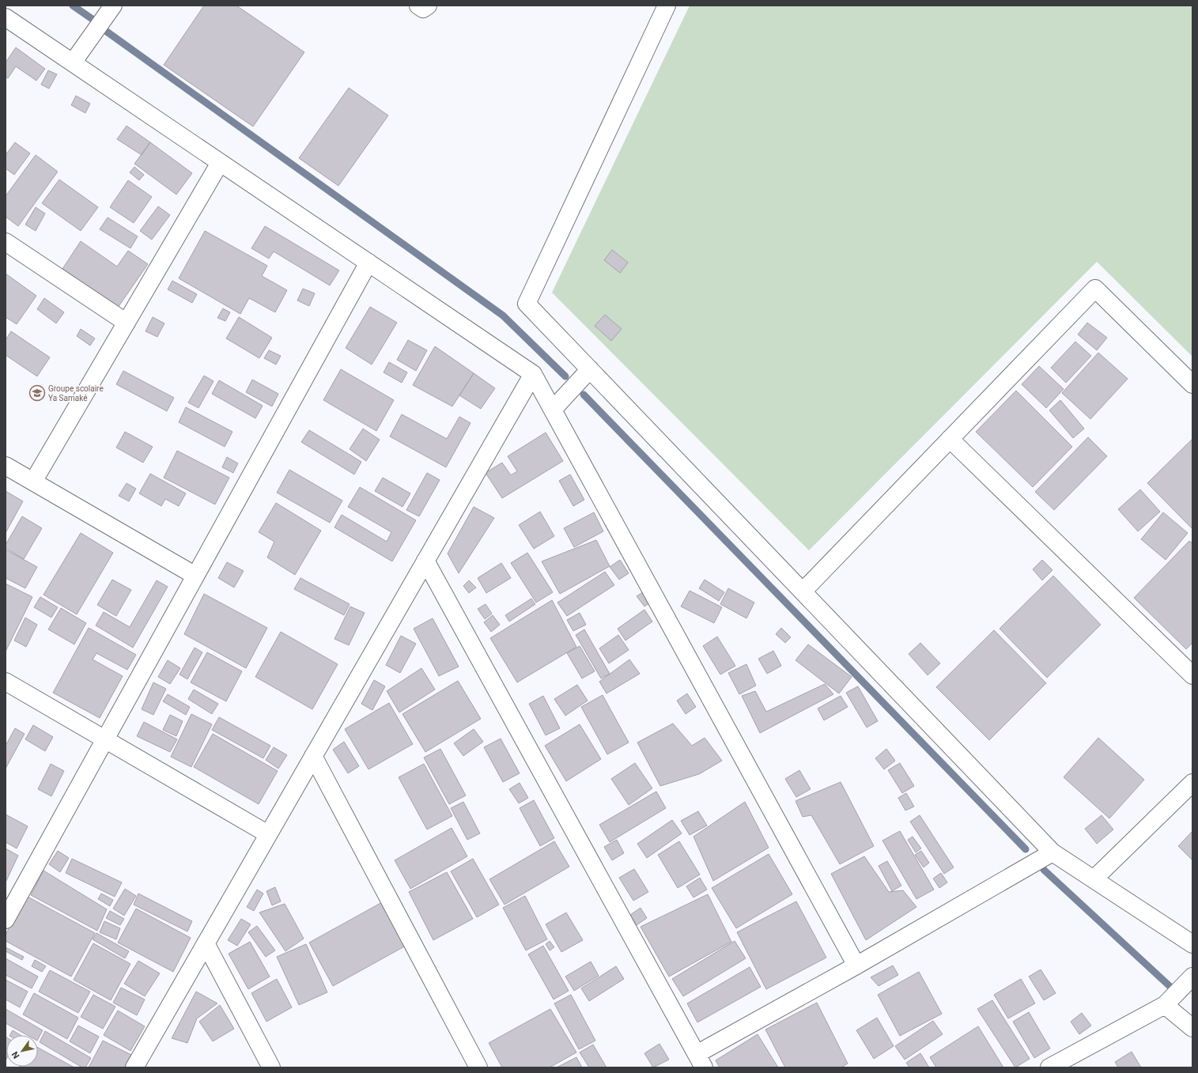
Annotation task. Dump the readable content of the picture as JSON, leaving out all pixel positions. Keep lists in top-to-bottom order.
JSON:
{
  "places": {
    "school or university": ["Groupe scolaire Ya Samaké"]
  },
  "north": "bottom left"
}
